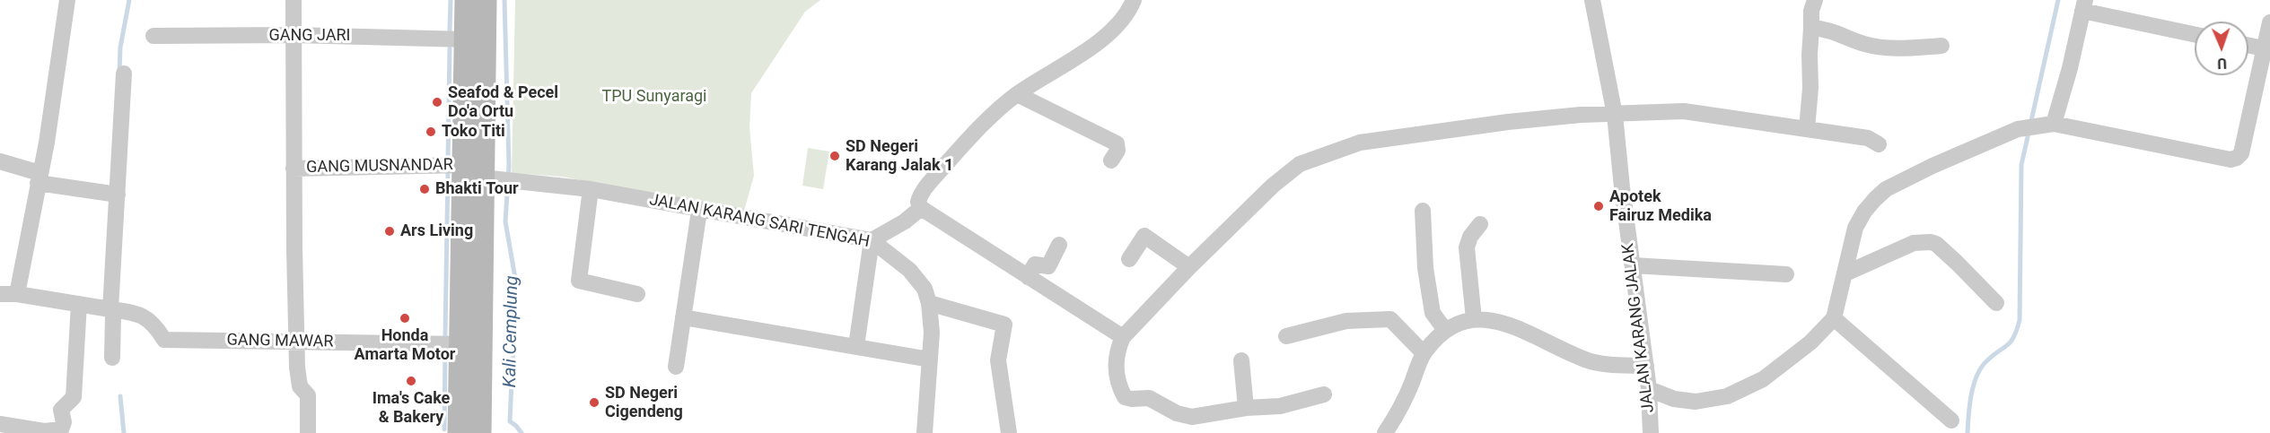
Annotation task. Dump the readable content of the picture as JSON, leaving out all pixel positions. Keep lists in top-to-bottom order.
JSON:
{
  "streets": {
    "street": [
      "GANG JARI",
      "GANG MUSNANDAR",
      "JALAN KARANG SARI TENGAH",
      "JALAN KARANG JALAK",
      "GANG MAWAR"
    ]
  },
  "crossings": [
    ["GANG MUSNANDAR", "JALAN KARANG SARI TENGAH"]
  ],
  "water": ["Kali Cemplung"],
  "parks": ["TPU Sunyaragi"],
  "places": [
    "Seafod & Pecel Do'a Ortu",
    "Toko Titi",
    "SD Negeri Karang Jalak 1",
    "Bhakti Tour",
    "Apotek Fairuz Medika",
    "Ars Living",
    "Honda Amarta Motor",
    "Ima's Cake & Bakery",
    "SD Negeri Cigendeng"
  ],
  "north": "bottom"
}
